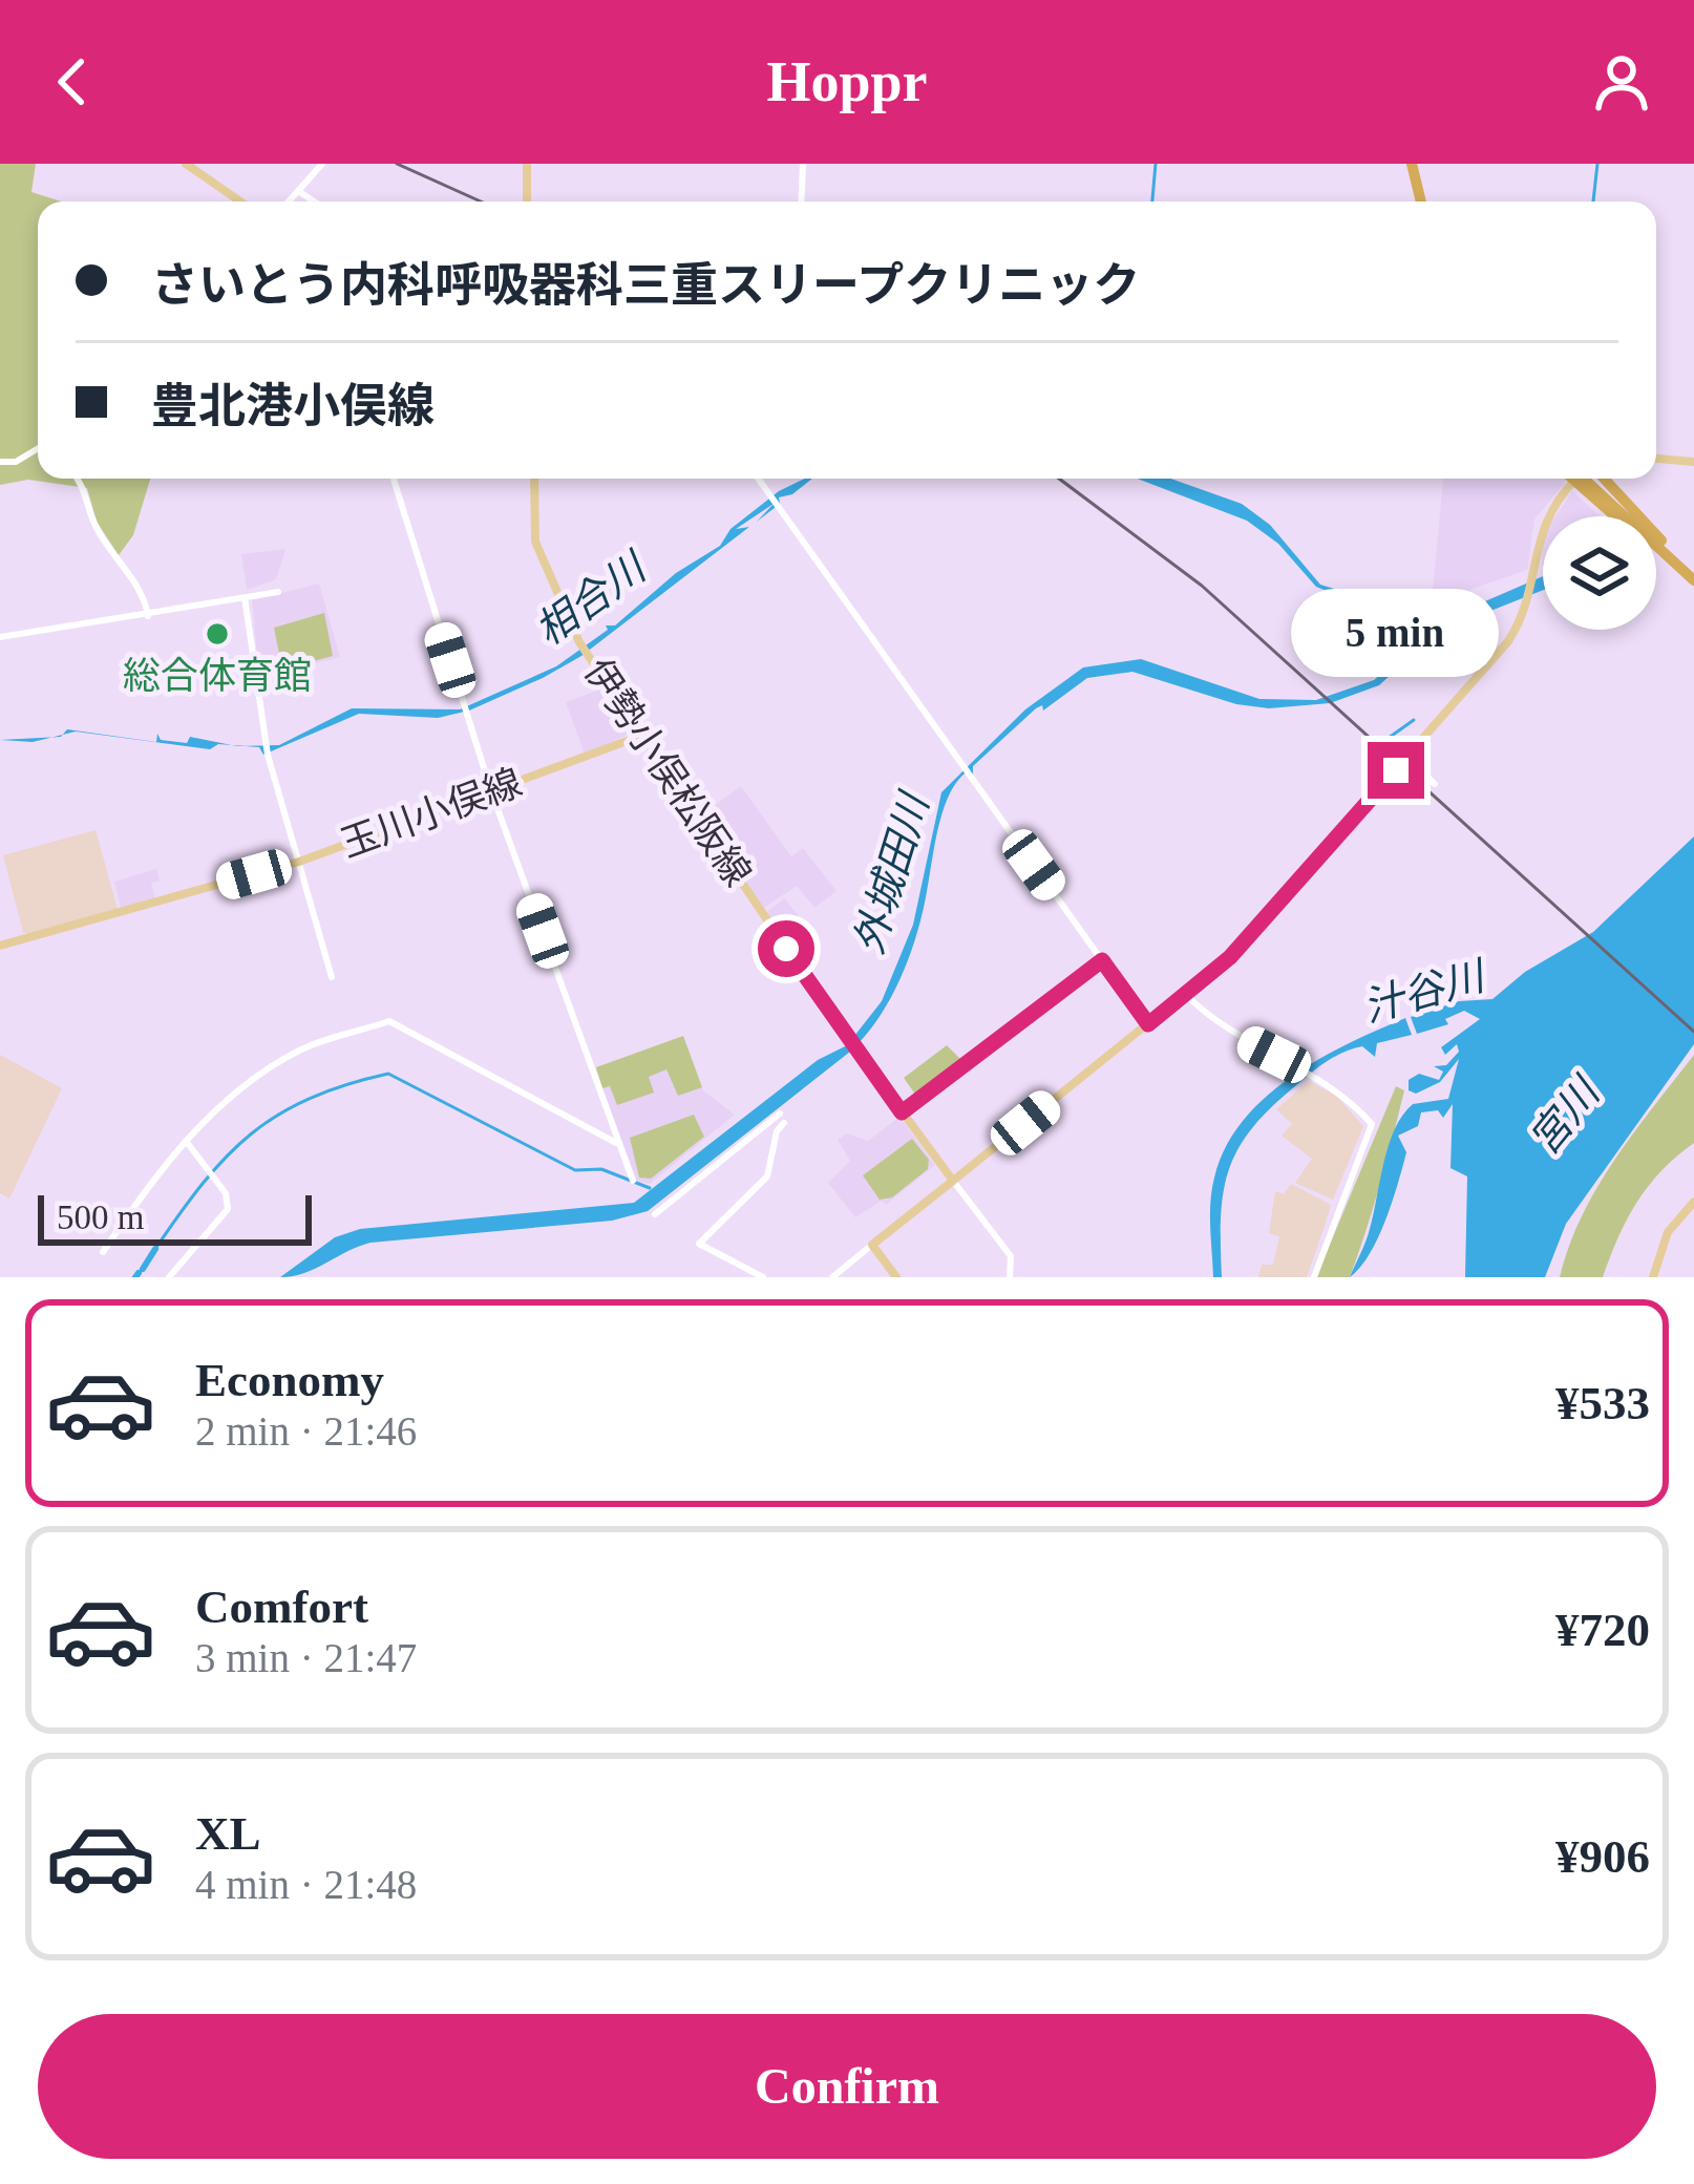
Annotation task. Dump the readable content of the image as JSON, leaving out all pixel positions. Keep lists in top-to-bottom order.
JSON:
{
  "streets": {
    "main road": ["伊勢小俣松阪線", "玉川小俣線"]
  },
  "crossings": [
    ["伊勢小俣松阪線", "玉川小俣線"]
  ],
  "water": [
    "相合川",
    "外城田川",
    "汁谷川",
    "宮川"
  ],
  "places": ["総合体育館"],
  "scale_bar": "500 m",
  "page": {
    "header": "Hoppr",
    "banner": ["さいとう内科呼吸器科三重スリープクリニック", "豊北港小俣線"],
    "bubble": "5 min",
    "scale": "500 m",
    "list": [
      {
        "name": "Economy",
        "note": "2 min · 21:46",
        "value": "¥533"
      },
      {
        "name": "Comfort",
        "note": "3 min · 21:47",
        "value": "¥720"
      },
      {
        "name": "XL",
        "note": "4 min · 21:48",
        "value": "¥906"
      }
    ],
    "buttons": "Confirm"
  }
}
